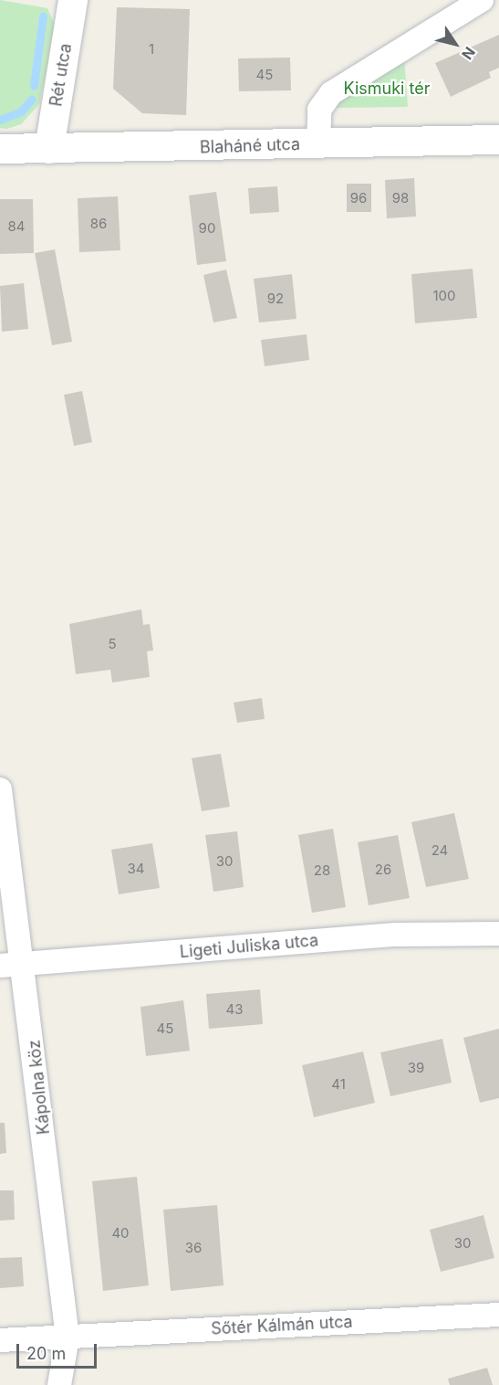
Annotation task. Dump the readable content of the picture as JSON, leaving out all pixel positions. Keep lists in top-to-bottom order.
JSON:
{
  "streets": {
    "street": [
      "Rét utca",
      "Blaháné utca",
      "Ligeti Juliska utca",
      "Kápolna köz",
      "Sőtér Kálmán utca"
    ]
  },
  "crossings": [
    ["Rét utca", "Blaháné utca"],
    ["Ligeti Juliska utca", "Kápolna köz"],
    ["Kápolna köz", "Sőtér Kálmán utca"]
  ],
  "parks": ["Kismuki tér"],
  "house_numbers": [
    "1",
    "45",
    "96",
    "98",
    "86",
    "84",
    "90",
    "100",
    "92",
    "5",
    "24",
    "30",
    "34",
    "26",
    "28",
    "43",
    "45",
    "39",
    "41",
    "40",
    "30",
    "36"
  ],
  "scale_bar": "20 m",
  "north": "bottom right"
}
